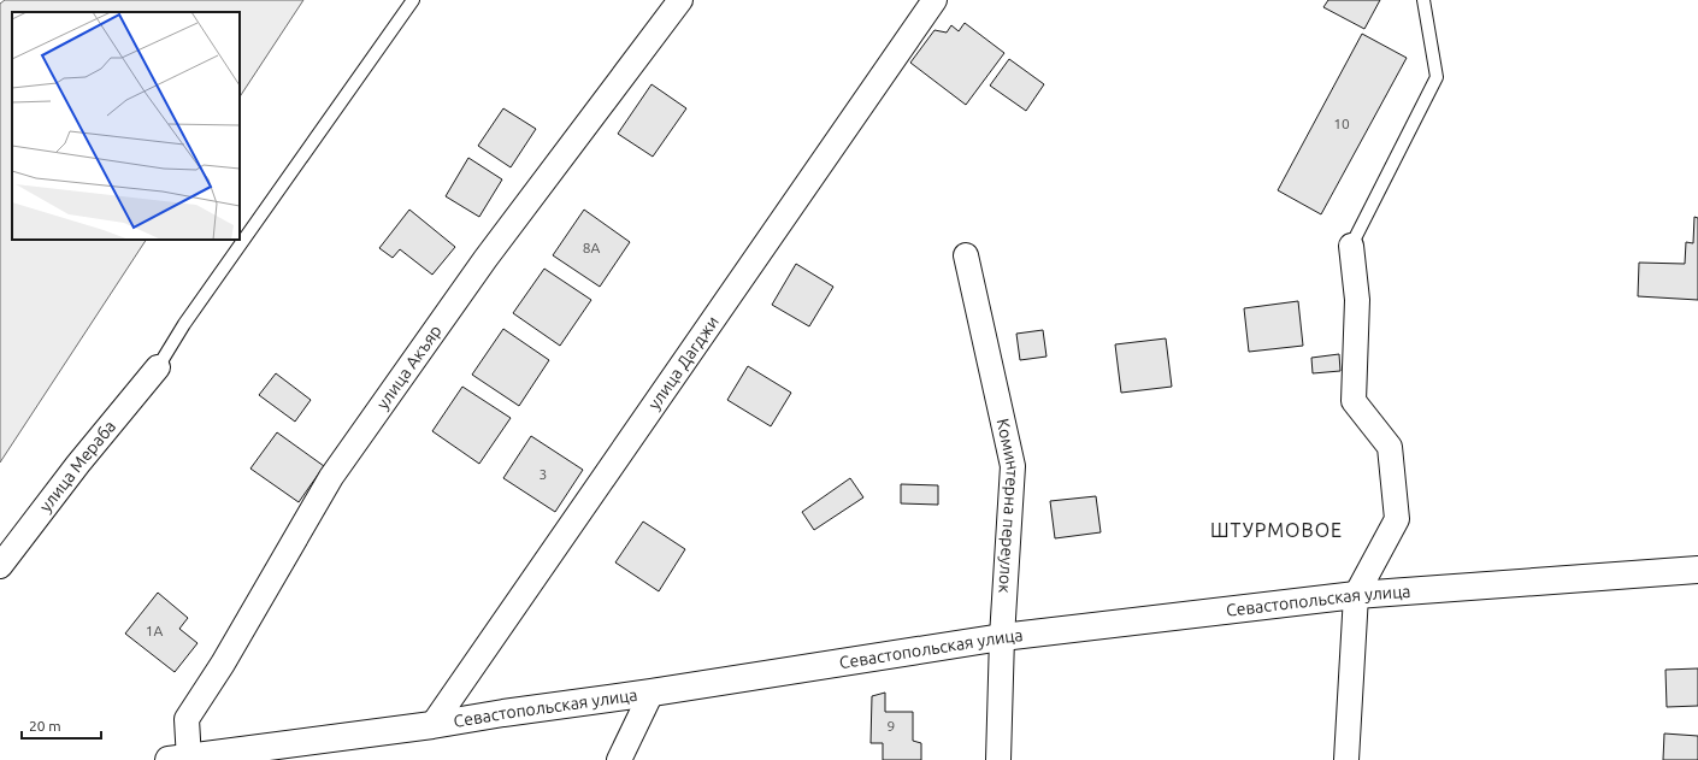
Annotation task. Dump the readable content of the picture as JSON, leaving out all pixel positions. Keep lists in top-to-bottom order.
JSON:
{
  "streets": {
    "street": [
      "улица Дагджи",
      "улица Акъяр",
      "улица Мераба",
      "Коминтерна переулок",
      "Севастопольская улица"
    ]
  },
  "crossings": [
    ["улица Дагджи", "Севастопольская улица"],
    ["улица Акъяр", "Севастопольская улица"],
    ["Коминтерна переулок", "Севастопольская улица"]
  ],
  "districts": ["ШТУРМОВОЕ"],
  "house_numbers": [
    "10",
    "8А",
    "3",
    "1А",
    "9"
  ],
  "scale_bar": "20 m"
}
